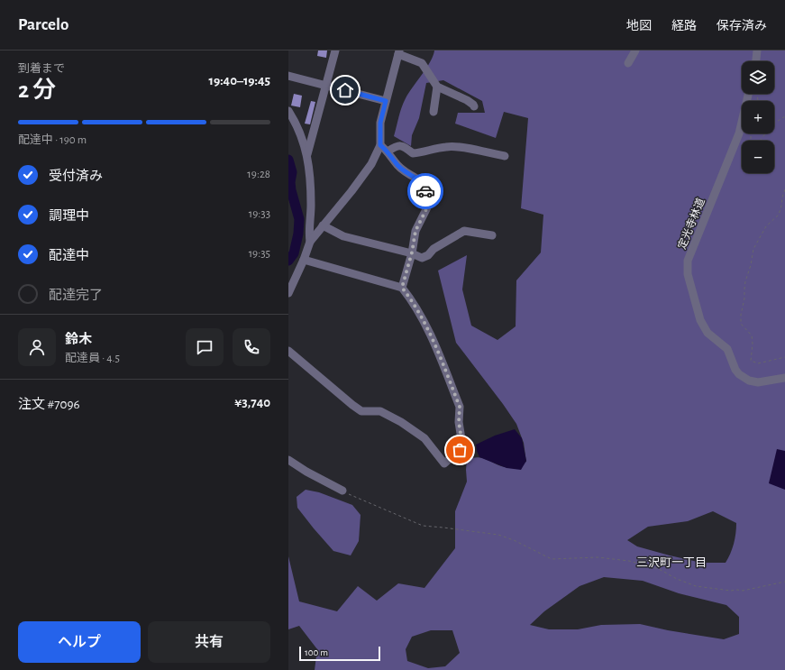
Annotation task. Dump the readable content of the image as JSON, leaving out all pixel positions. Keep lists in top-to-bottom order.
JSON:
{
  "streets": {
    "street": ["定光寺林道"]
  },
  "districts": ["三沢町一丁目"],
  "scale_bar": "100 m",
  "page": {
    "header": "Parcelo",
    "nav": ["地図", "経路", "保存済み"],
    "heading": ["2 分", "到着まで", "19:40–19:45"],
    "panel": [
      "鈴木",
      "配達員 · 4.5",
      "注文 #7096",
      "¥3,740"
    ],
    "map_buttons": ["+", "−"],
    "bar": "配達中 · 190 m",
    "list": [
      ["受付済み", "19:28"],
      ["調理中", "19:33"],
      ["配達中", "19:35"],
      "配達完了"
    ],
    "buttons": ["ヘルプ", "共有"],
    "scale": "100 m"
  }
}
